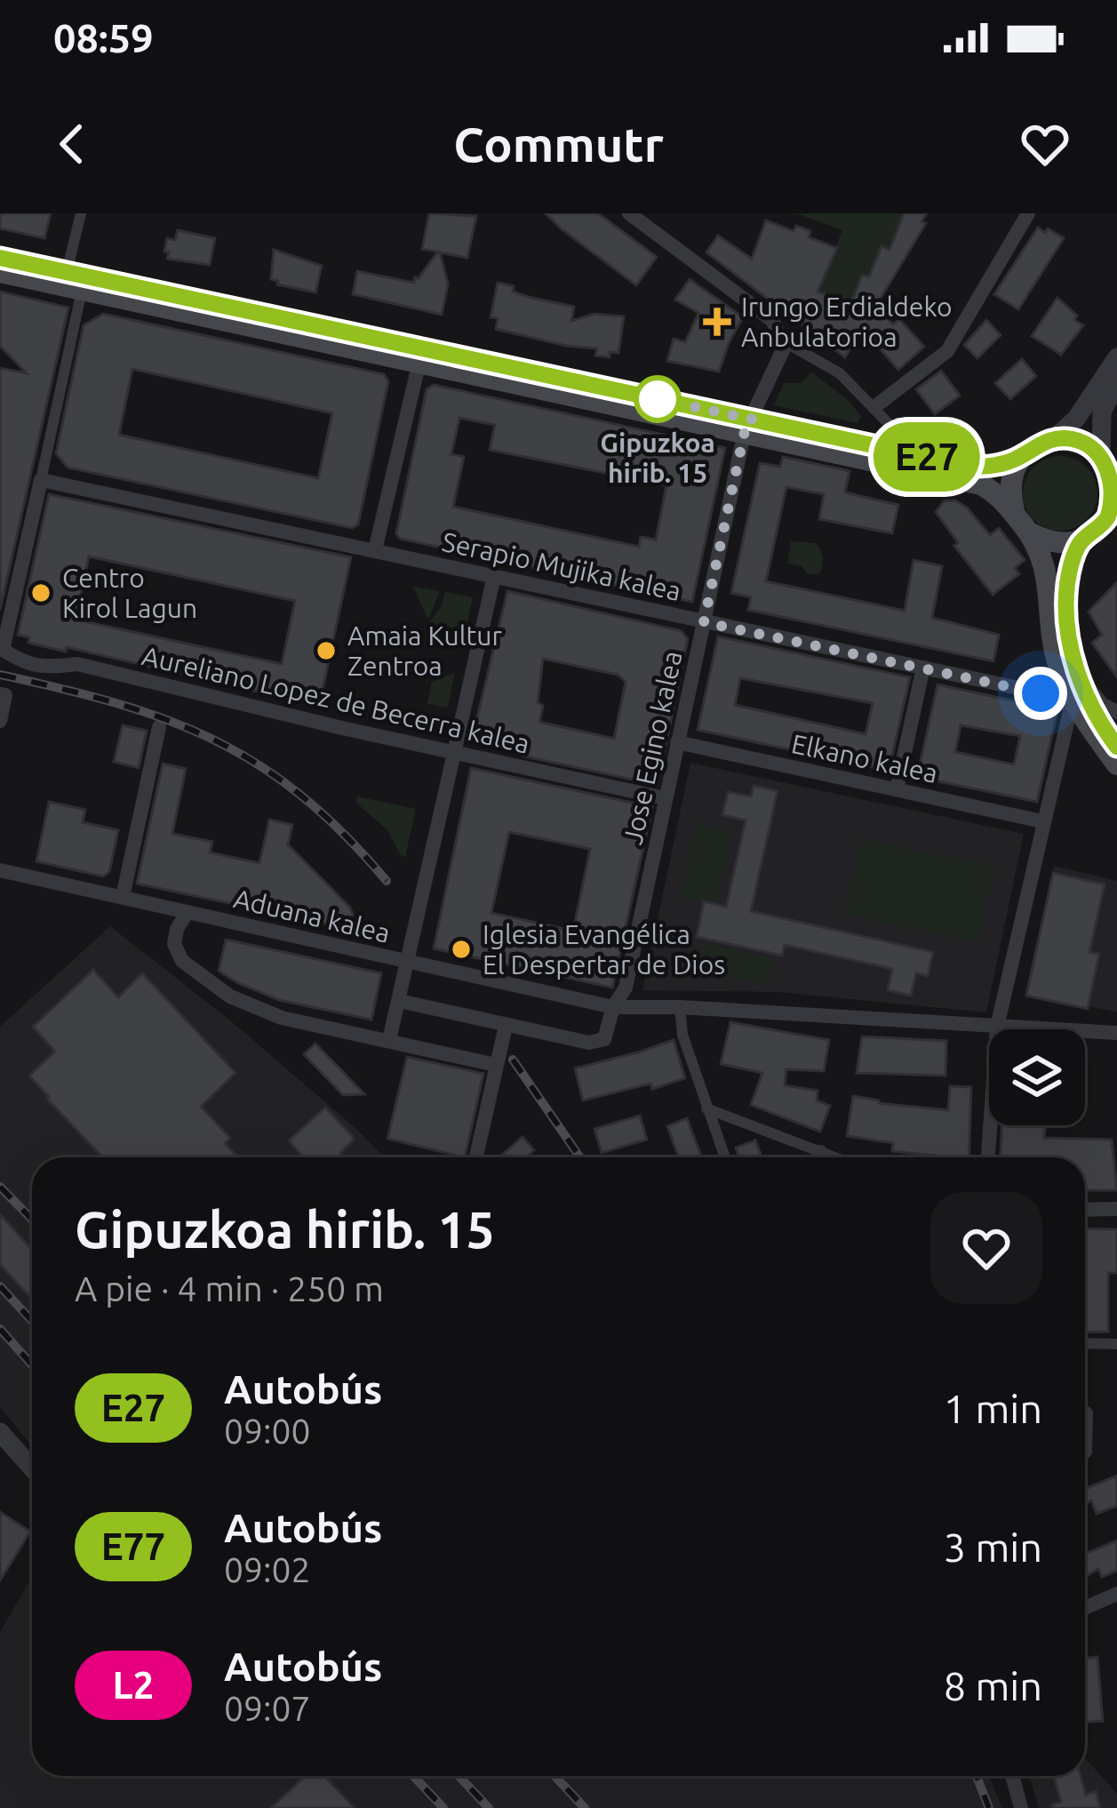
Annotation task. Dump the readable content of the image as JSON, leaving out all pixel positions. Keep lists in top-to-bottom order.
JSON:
{
  "streets": {
    "street": [
      "Serapio Mujika kalea",
      "Aureliano Lopez de Becerra kalea",
      "Jose Egino kalea",
      "Elkano kalea",
      "Aduana kalea"
    ]
  },
  "crossings": [
    ["Serapio Mujika kalea", "Jose Egino kalea"],
    ["Aureliano Lopez de Becerra kalea", "Jose Egino kalea"],
    ["Jose Egino kalea", "Elkano kalea"],
    ["Jose Egino kalea", "Aduana kalea"]
  ],
  "places": {
    "health": ["Irungo Erdialdeko Anbulatorioa"],
    "other": [
      "Gipuzkoa hirib. 15",
      "Centro Kirol Lagun",
      "Amaia Kultur Zentroa",
      "Iglesia Evangélica El Despertar de Dios"
    ]
  },
  "lines": ["bus line E27"],
  "page": {
    "status": "08:59",
    "header": "Commutr",
    "on_map": "E27",
    "heading": ["Gipuzkoa hirib. 15", "A pie · 4 min · 250 m"],
    "list": [
      {
        "mark": "E27",
        "name": "Autobús",
        "note": "09:00",
        "value": "1 min"
      },
      {
        "mark": "E77",
        "name": "Autobús",
        "note": "09:02",
        "value": "3 min"
      },
      {
        "mark": "L2",
        "name": "Autobús",
        "note": "09:07",
        "value": "8 min"
      }
    ]
  }
}
